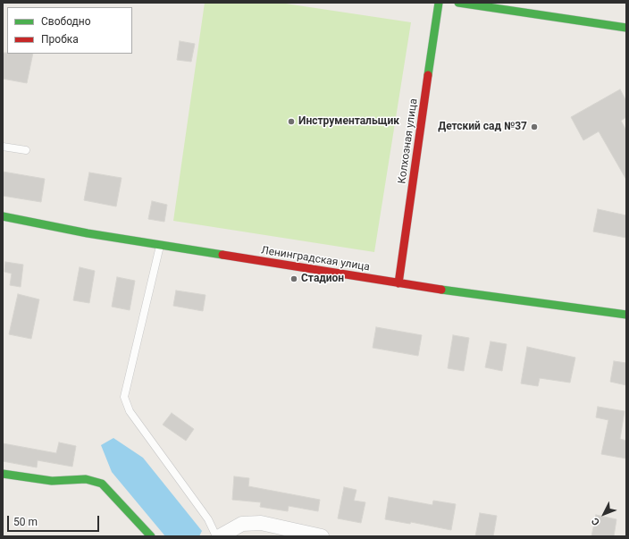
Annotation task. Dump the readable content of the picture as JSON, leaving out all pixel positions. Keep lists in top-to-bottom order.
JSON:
{
  "streets": {
    "main road": ["Колхозная улица", "Ленинградская улица"]
  },
  "crossings": [
    ["Колхозная улица", "Ленинградская улица"]
  ],
  "places": ["Инструментальщик", "Детский сад №37", "Стадион"],
  "legend": ["Свободно", "Пробка"],
  "scale_bar": "50 m",
  "north": "bottom left"
}
